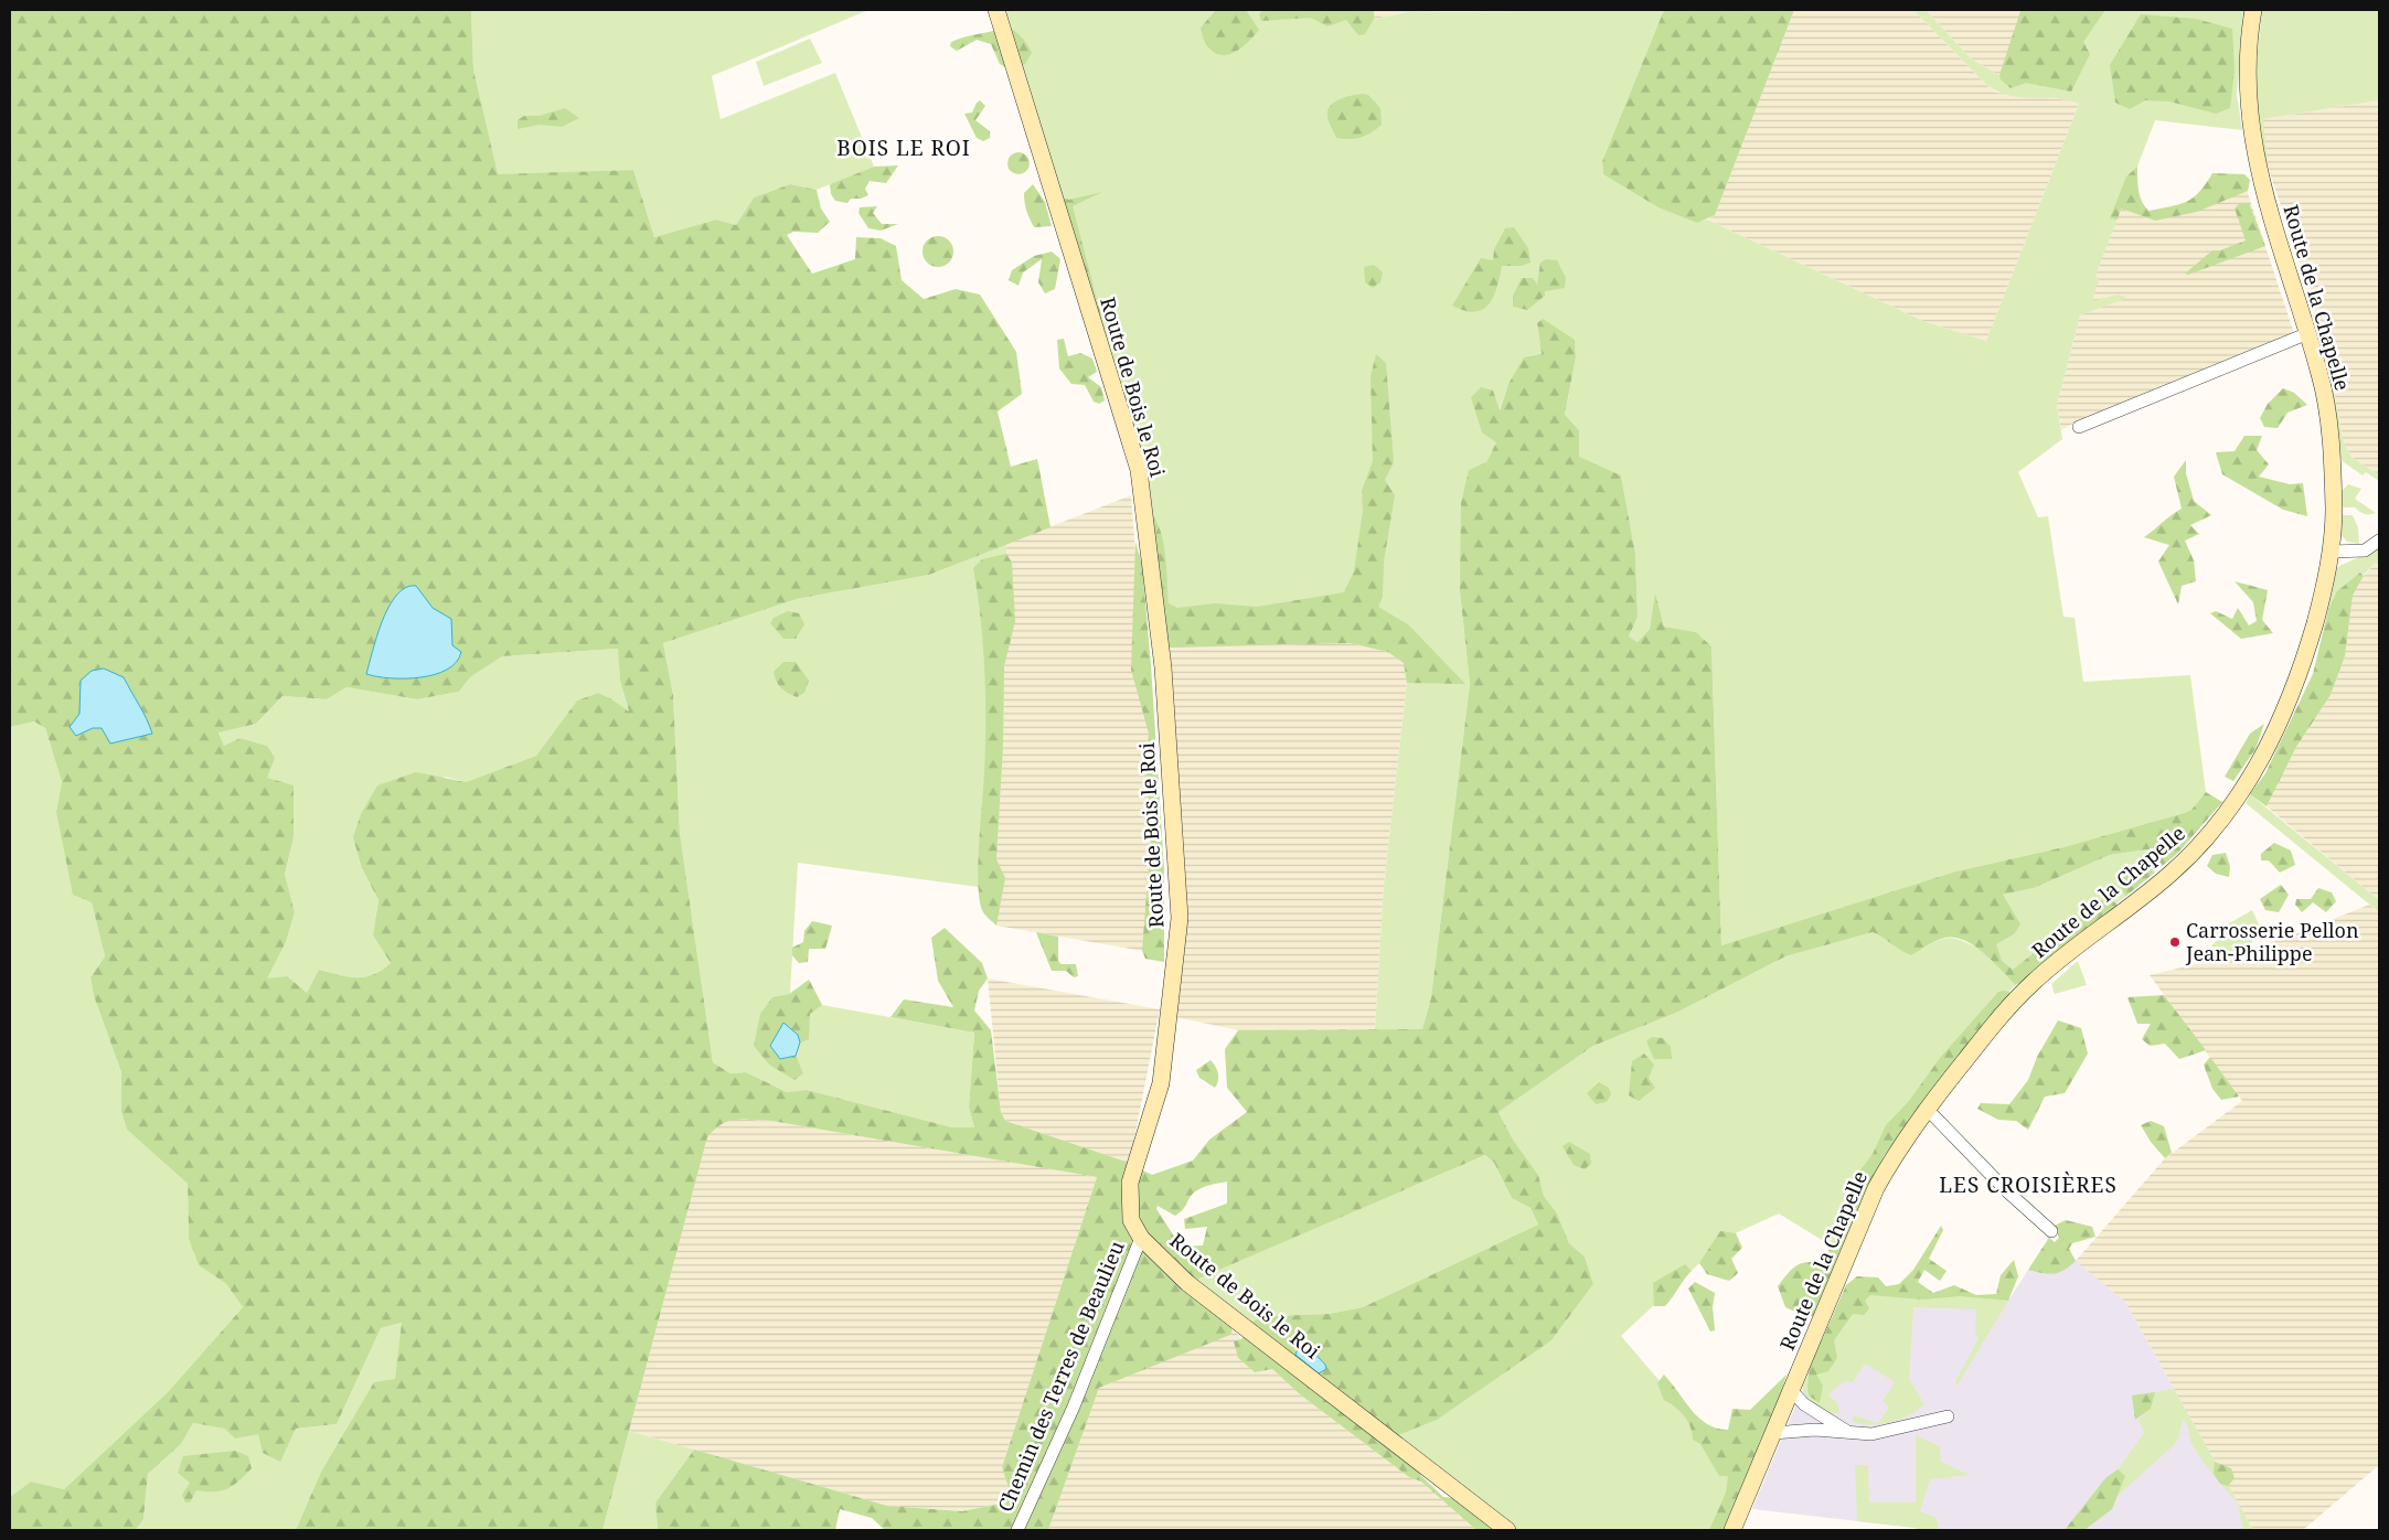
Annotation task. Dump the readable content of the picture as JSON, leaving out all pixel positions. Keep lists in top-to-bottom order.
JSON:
{
  "streets": {
    "main road": ["Route de la Chapelle", "Route de Bois le Roi"],
    "street": ["Chemin des Terres de Beaulieu"]
  },
  "crossings": [
    ["Route de Bois le Roi", "Chemin des Terres de Beaulieu"]
  ],
  "districts": ["BOIS LE ROI", "LES CROISIÈRES"],
  "places": ["Carrosserie Pellon Jean-Philippe"]
}
